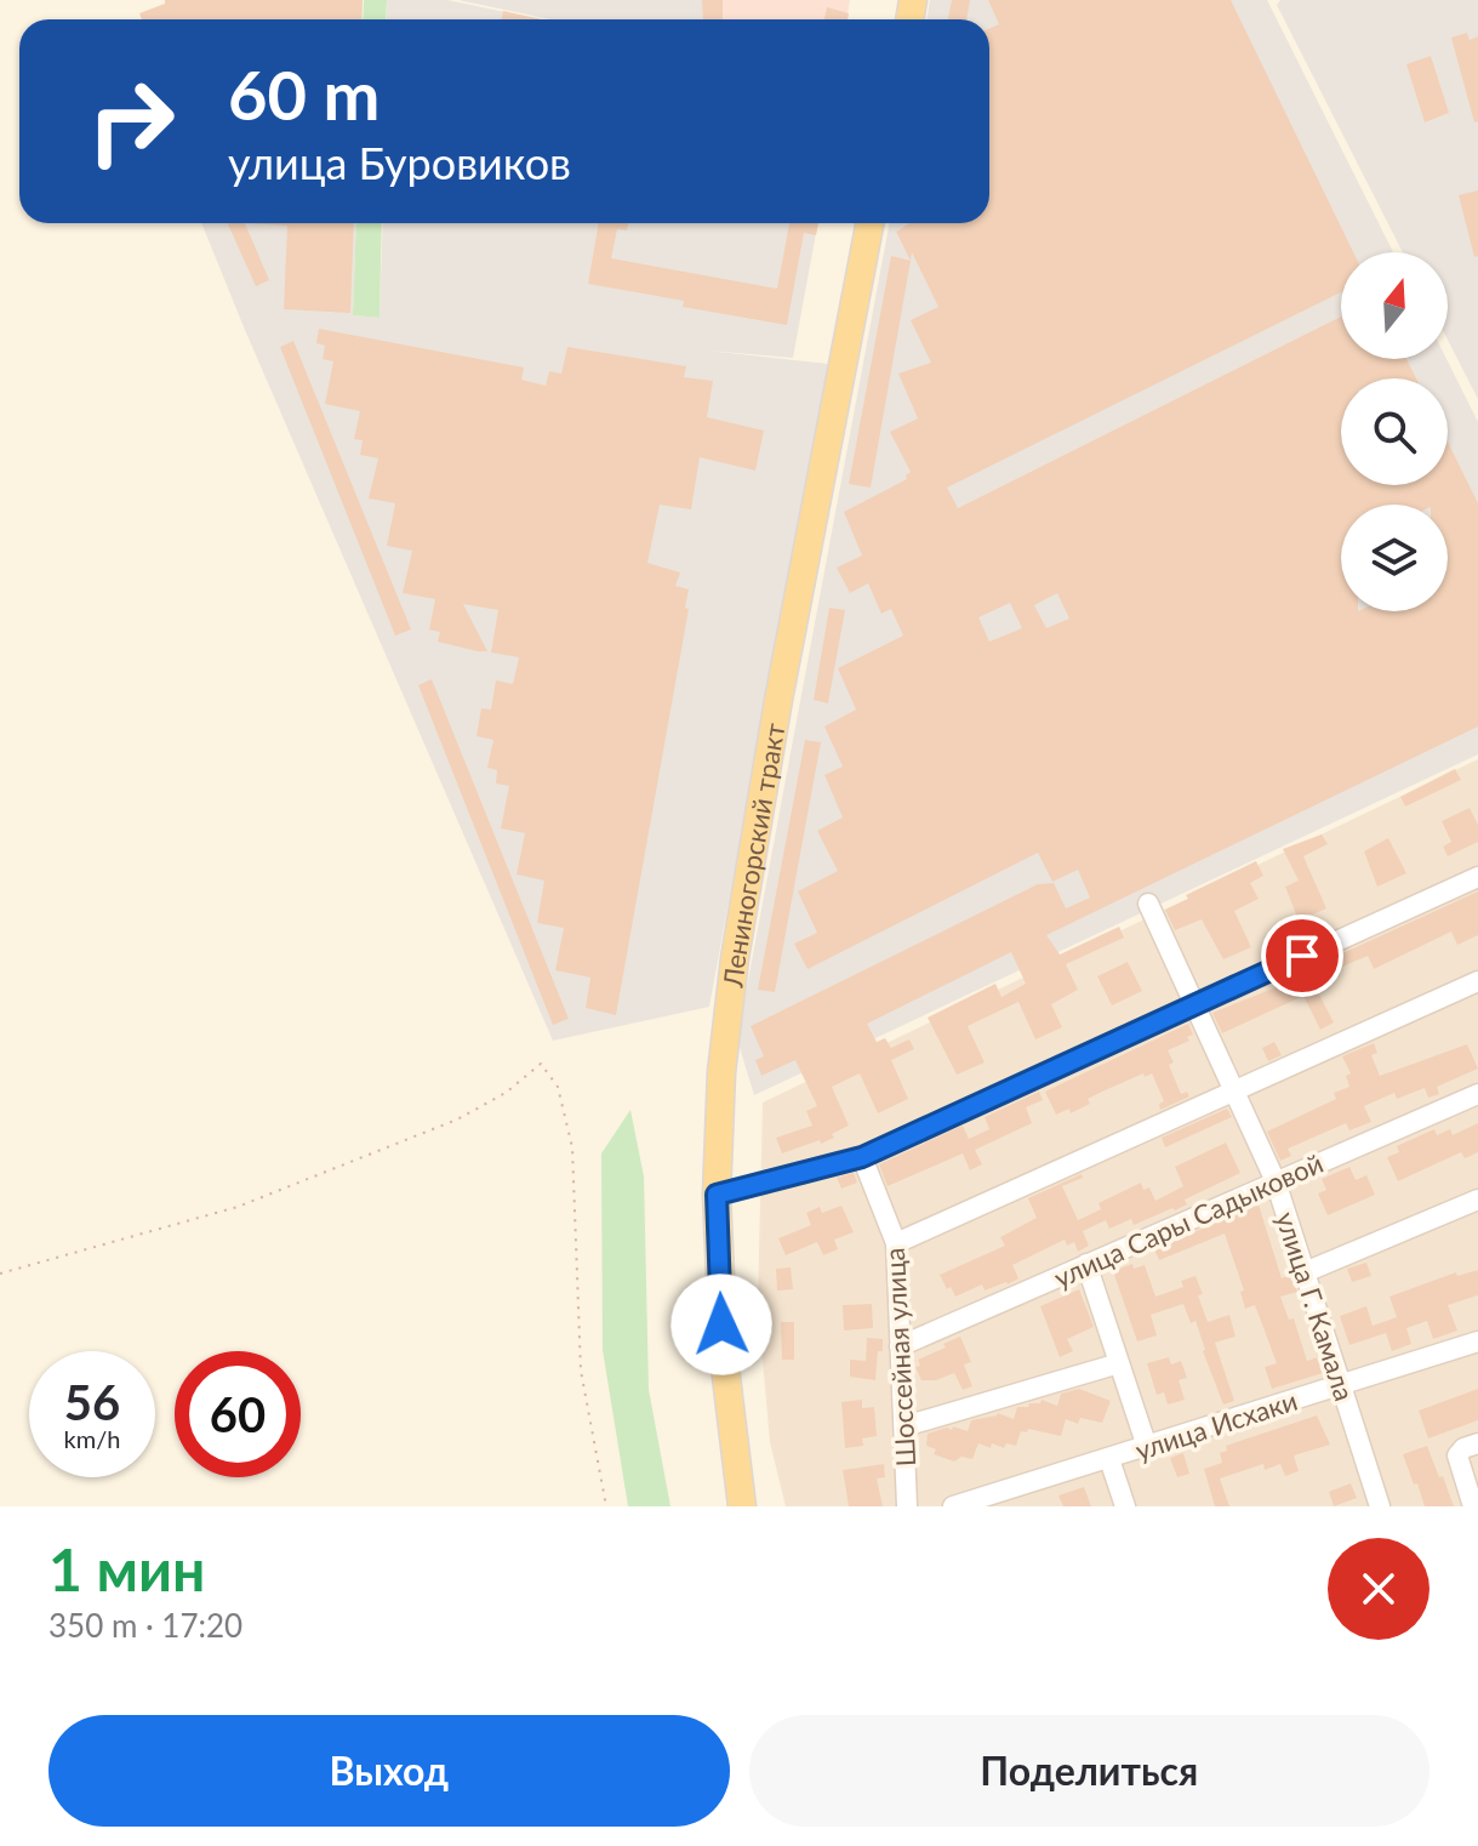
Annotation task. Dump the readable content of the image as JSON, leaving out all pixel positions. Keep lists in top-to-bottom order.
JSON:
{
  "streets": {
    "main road": ["Лениногорский тракт"],
    "street": [
      "улица Сары Садыковой",
      "улица Г. Камала",
      "Шоссейная улица",
      "улица Исхаки"
    ]
  },
  "crossings": [
    ["улица Сары Садыковой", "улица Г. Камала"],
    ["улица Сары Садыковой", "Шоссейная улица"],
    ["улица Г. Камала", "улица Исхаки"]
  ],
  "north": "top",
  "page": {
    "turn": ["60 m", "улица Буровиков"],
    "speed": "56 km/h",
    "limit": "60",
    "heading": ["1 мин", "350 m · 17:20"],
    "buttons": ["Выход", "Поделиться"]
  }
}
